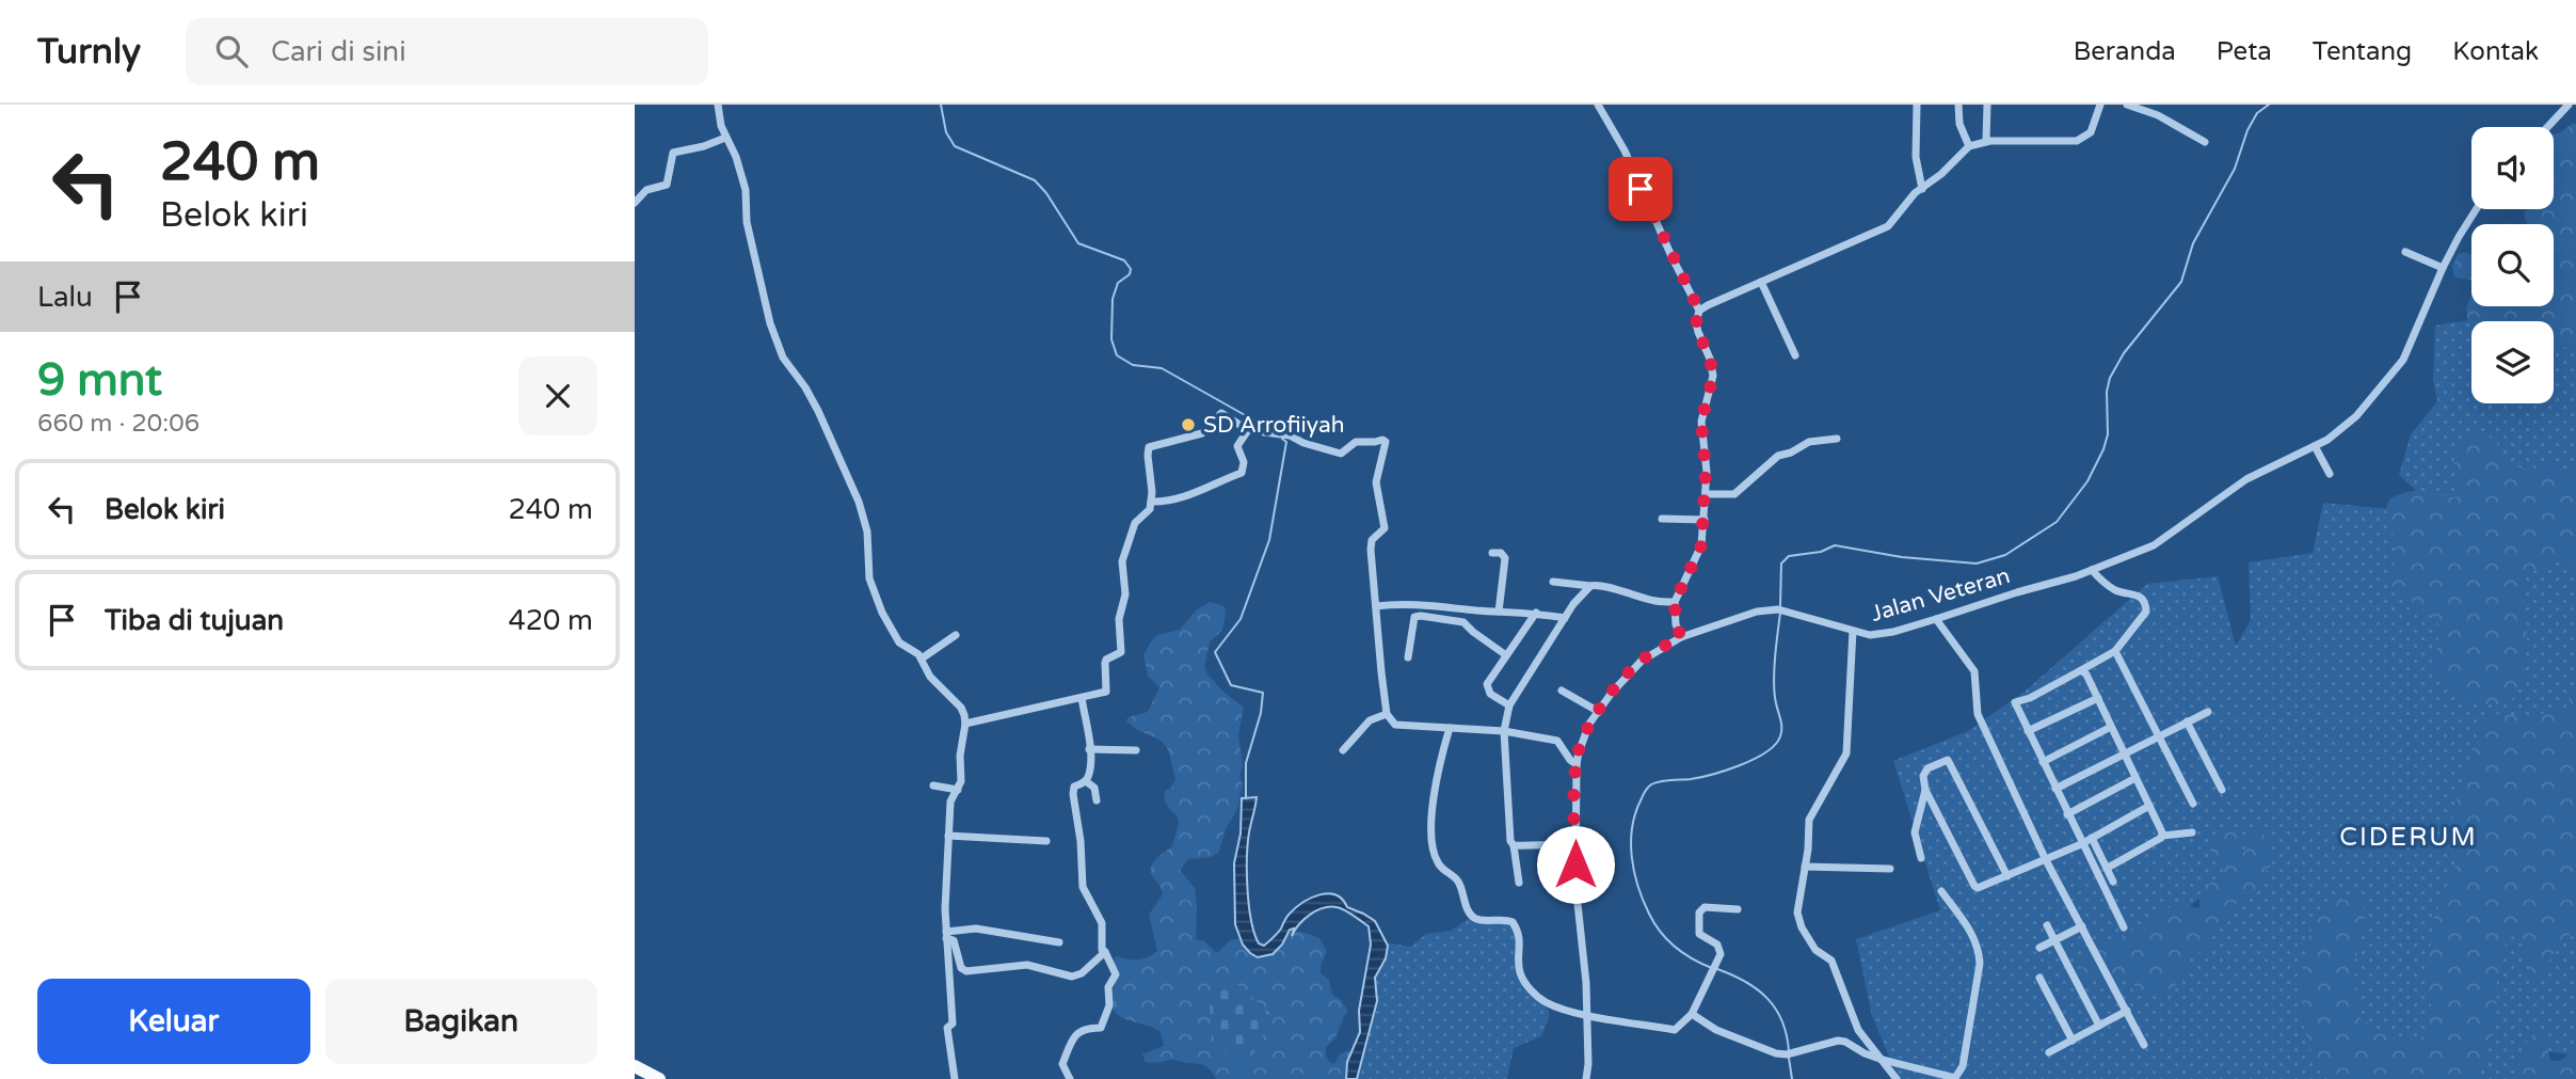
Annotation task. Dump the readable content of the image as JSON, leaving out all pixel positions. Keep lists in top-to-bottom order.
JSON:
{
  "streets": {
    "street": ["Jalan Veteran"]
  },
  "districts": ["CIDERUM"],
  "places": ["SD Arrofiiyah"],
  "page": {
    "header": "Turnly",
    "search": "Cari di sini",
    "nav": [
      "Beranda",
      "Peta",
      "Tentang",
      "Kontak"
    ],
    "turn": ["240 m", "Belok kiri"],
    "then": "Lalu",
    "heading": ["9 mnt", "660 m · 20:06"],
    "list": [
      {
        "name": "Belok kiri",
        "value": "240 m"
      },
      {
        "name": "Tiba di tujuan",
        "value": "420 m"
      }
    ],
    "buttons": ["Keluar", "Bagikan"]
  }
}
